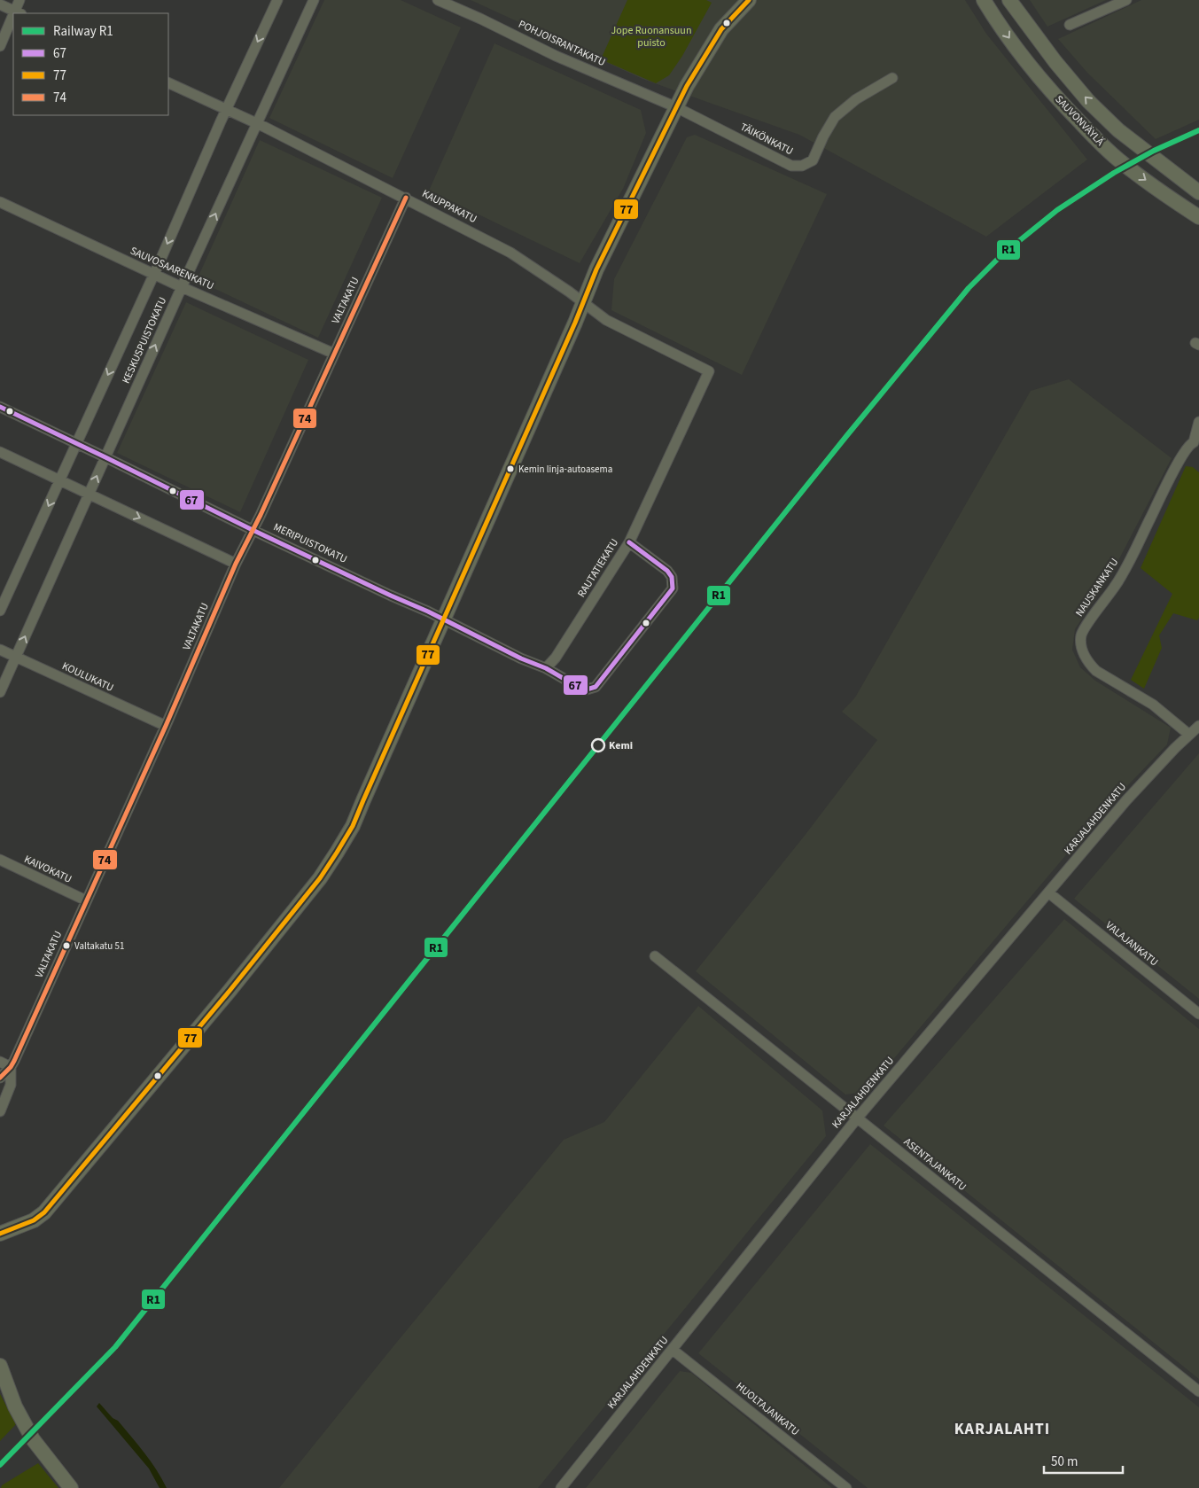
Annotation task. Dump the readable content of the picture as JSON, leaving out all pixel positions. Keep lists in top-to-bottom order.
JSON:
{
  "streets": {
    "main road": ["SAUVONVÄYLÄ"],
    "street": [
      "POHJOISRANTAKATU",
      "TÄIKÖNKATU",
      "KAUPPAKATU",
      "SAUVOSAARENKATU",
      "VALTAKATU",
      "KESKUSPUISTOKATU",
      "MERIPUISTOKATU",
      "RAUTATIEKATU",
      "NAUSKANKATU",
      "KOULUKATU",
      "KARJALAHDENKATU",
      "KAIVOKATU",
      "VALAJANKATU",
      "ASENTAJANKATU",
      "HUOLTAJANKATU"
    ]
  },
  "crossings": [
    ["POHJOISRANTAKATU", "TÄIKÖNKATU"],
    ["KAUPPAKATU", "VALTAKATU"],
    ["KAUPPAKATU", "KESKUSPUISTOKATU"],
    ["KAUPPAKATU", "RAUTATIEKATU"],
    ["SAUVOSAARENKATU", "VALTAKATU"],
    ["SAUVOSAARENKATU", "KESKUSPUISTOKATU"],
    ["VALTAKATU", "MERIPUISTOKATU"],
    ["VALTAKATU", "KOULUKATU"],
    ["VALTAKATU", "KAIVOKATU"],
    ["KESKUSPUISTOKATU", "MERIPUISTOKATU"],
    ["KESKUSPUISTOKATU", "KOULUKATU"],
    ["NAUSKANKATU", "KARJALAHDENKATU"],
    ["KARJALAHDENKATU", "VALAJANKATU"],
    ["KARJALAHDENKATU", "ASENTAJANKATU"],
    ["KARJALAHDENKATU", "HUOLTAJANKATU"]
  ],
  "districts": ["KARJALAHTI"],
  "parks": ["Jope Ruonansuun puisto"],
  "places": ["Kemin linja-autoasema", "Kemi", "Valtakatu 51"],
  "lines": [
    "transit line 77",
    "rail line R1",
    "transit line 74",
    "transit line 67"
  ],
  "legend": [
    "Railway R1",
    "67",
    "77",
    "74"
  ],
  "scale_bar": "50 m"
}
